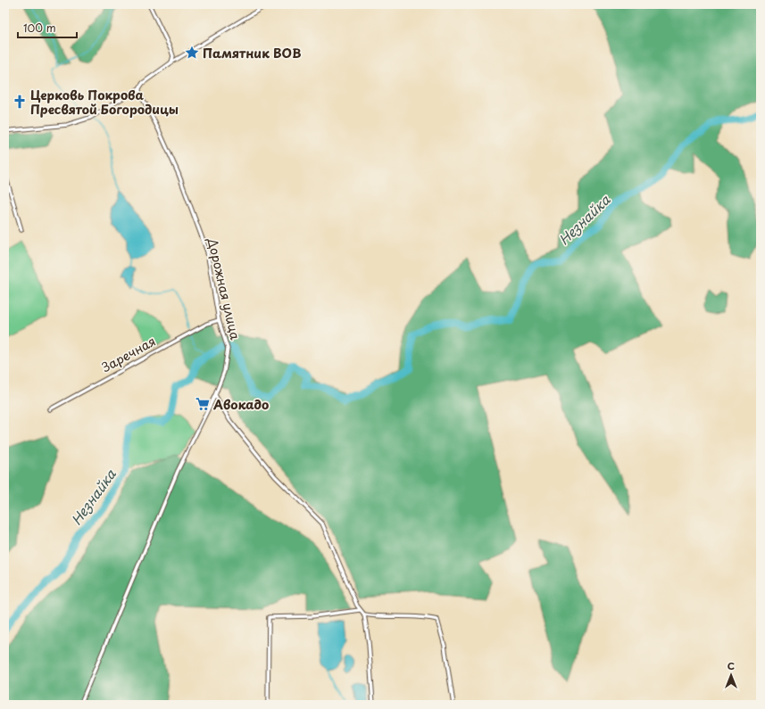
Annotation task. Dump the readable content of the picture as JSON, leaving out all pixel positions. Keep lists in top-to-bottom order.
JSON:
{
  "streets": {
    "street": ["Дорожная улица", "Заречная"]
  },
  "crossings": [
    ["Дорожная улица", "Заречная"]
  ],
  "water": ["Незнайка"],
  "places": {
    "place": ["Памятник ВОВ"],
    "church": ["Церковь Покрова Пресвятой Богородицы"],
    "supermarket": ["Авокадо"]
  },
  "scale_bar": "100 m",
  "north": "top"
}
